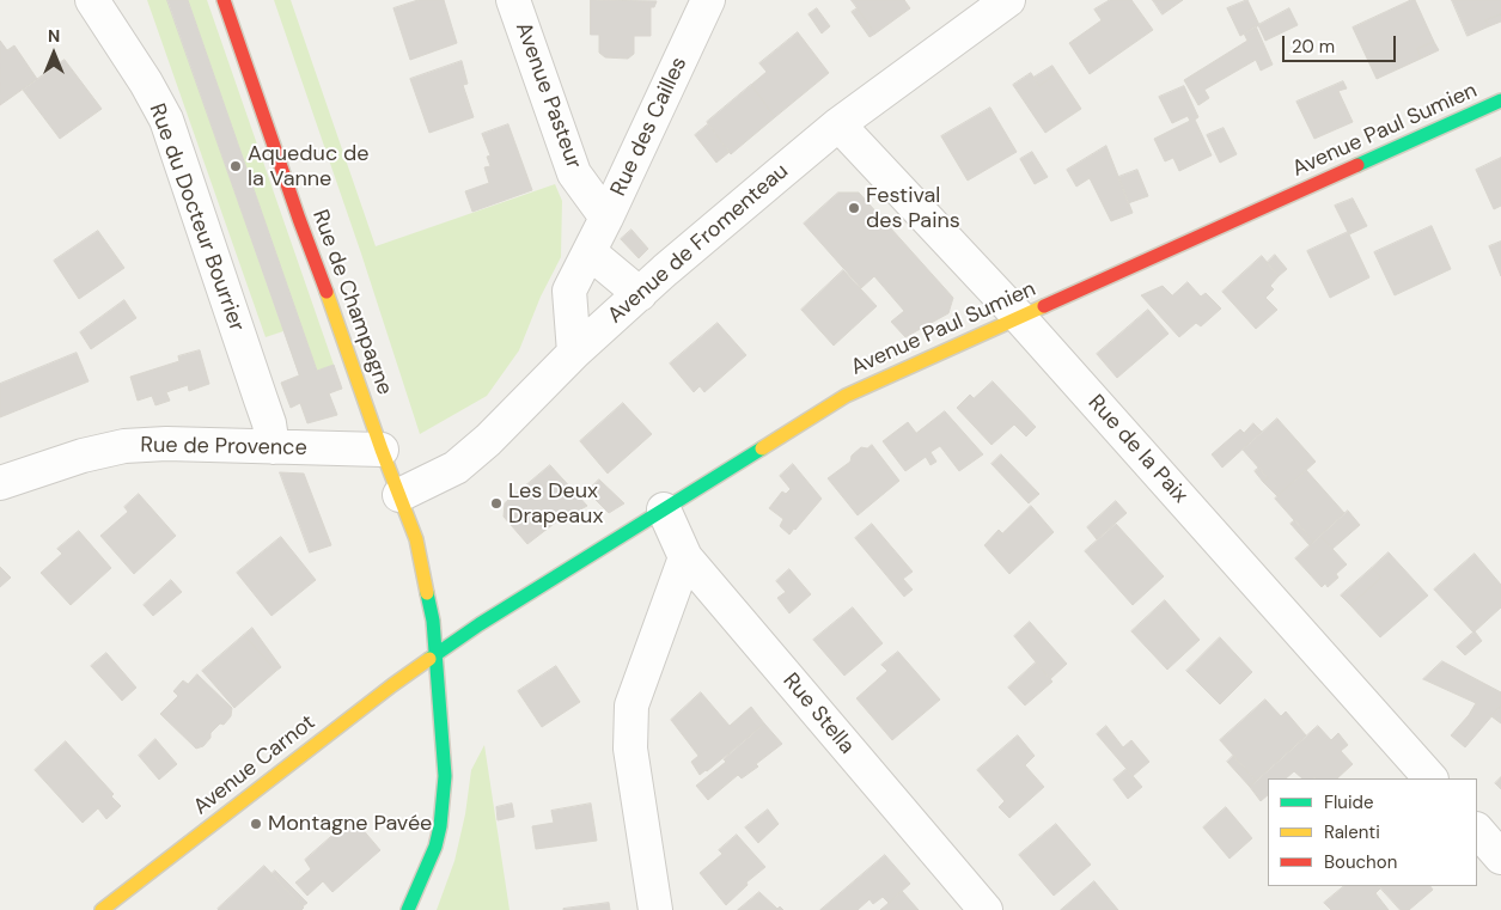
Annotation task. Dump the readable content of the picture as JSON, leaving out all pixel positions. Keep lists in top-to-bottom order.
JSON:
{
  "streets": {
    "street": [
      "Avenue Pasteur",
      "Rue des Cailles",
      "Avenue Paul Sumien",
      "Rue du Docteur Bourrier",
      "Avenue de Fromenteau",
      "Rue de Champagne",
      "Rue de Provence",
      "Rue de la Paix",
      "Rue Stella",
      "Avenue Carnot"
    ]
  },
  "crossings": [
    ["Avenue Pasteur", "Rue des Cailles"],
    ["Rue des Cailles", "Avenue de Fromenteau"],
    ["Avenue Paul Sumien", "Rue de Champagne"],
    ["Avenue Paul Sumien", "Rue de la Paix"],
    ["Avenue Paul Sumien", "Rue Stella"],
    ["Avenue Paul Sumien", "Avenue Carnot"],
    ["Rue du Docteur Bourrier", "Rue de Provence"],
    ["Avenue de Fromenteau", "Rue de Champagne"],
    ["Avenue de Fromenteau", "Rue de la Paix"],
    ["Rue de Champagne", "Rue de Provence"],
    ["Rue de Champagne", "Avenue Carnot"]
  ],
  "places": [
    "Aqueduc de la Vanne",
    "Festival des Pains",
    "Les Deux Drapeaux",
    "Montagne Pavée"
  ],
  "legend": ["Fluide", "Ralenti", "Bouchon"],
  "scale_bar": "20 m",
  "north": "top"
}
